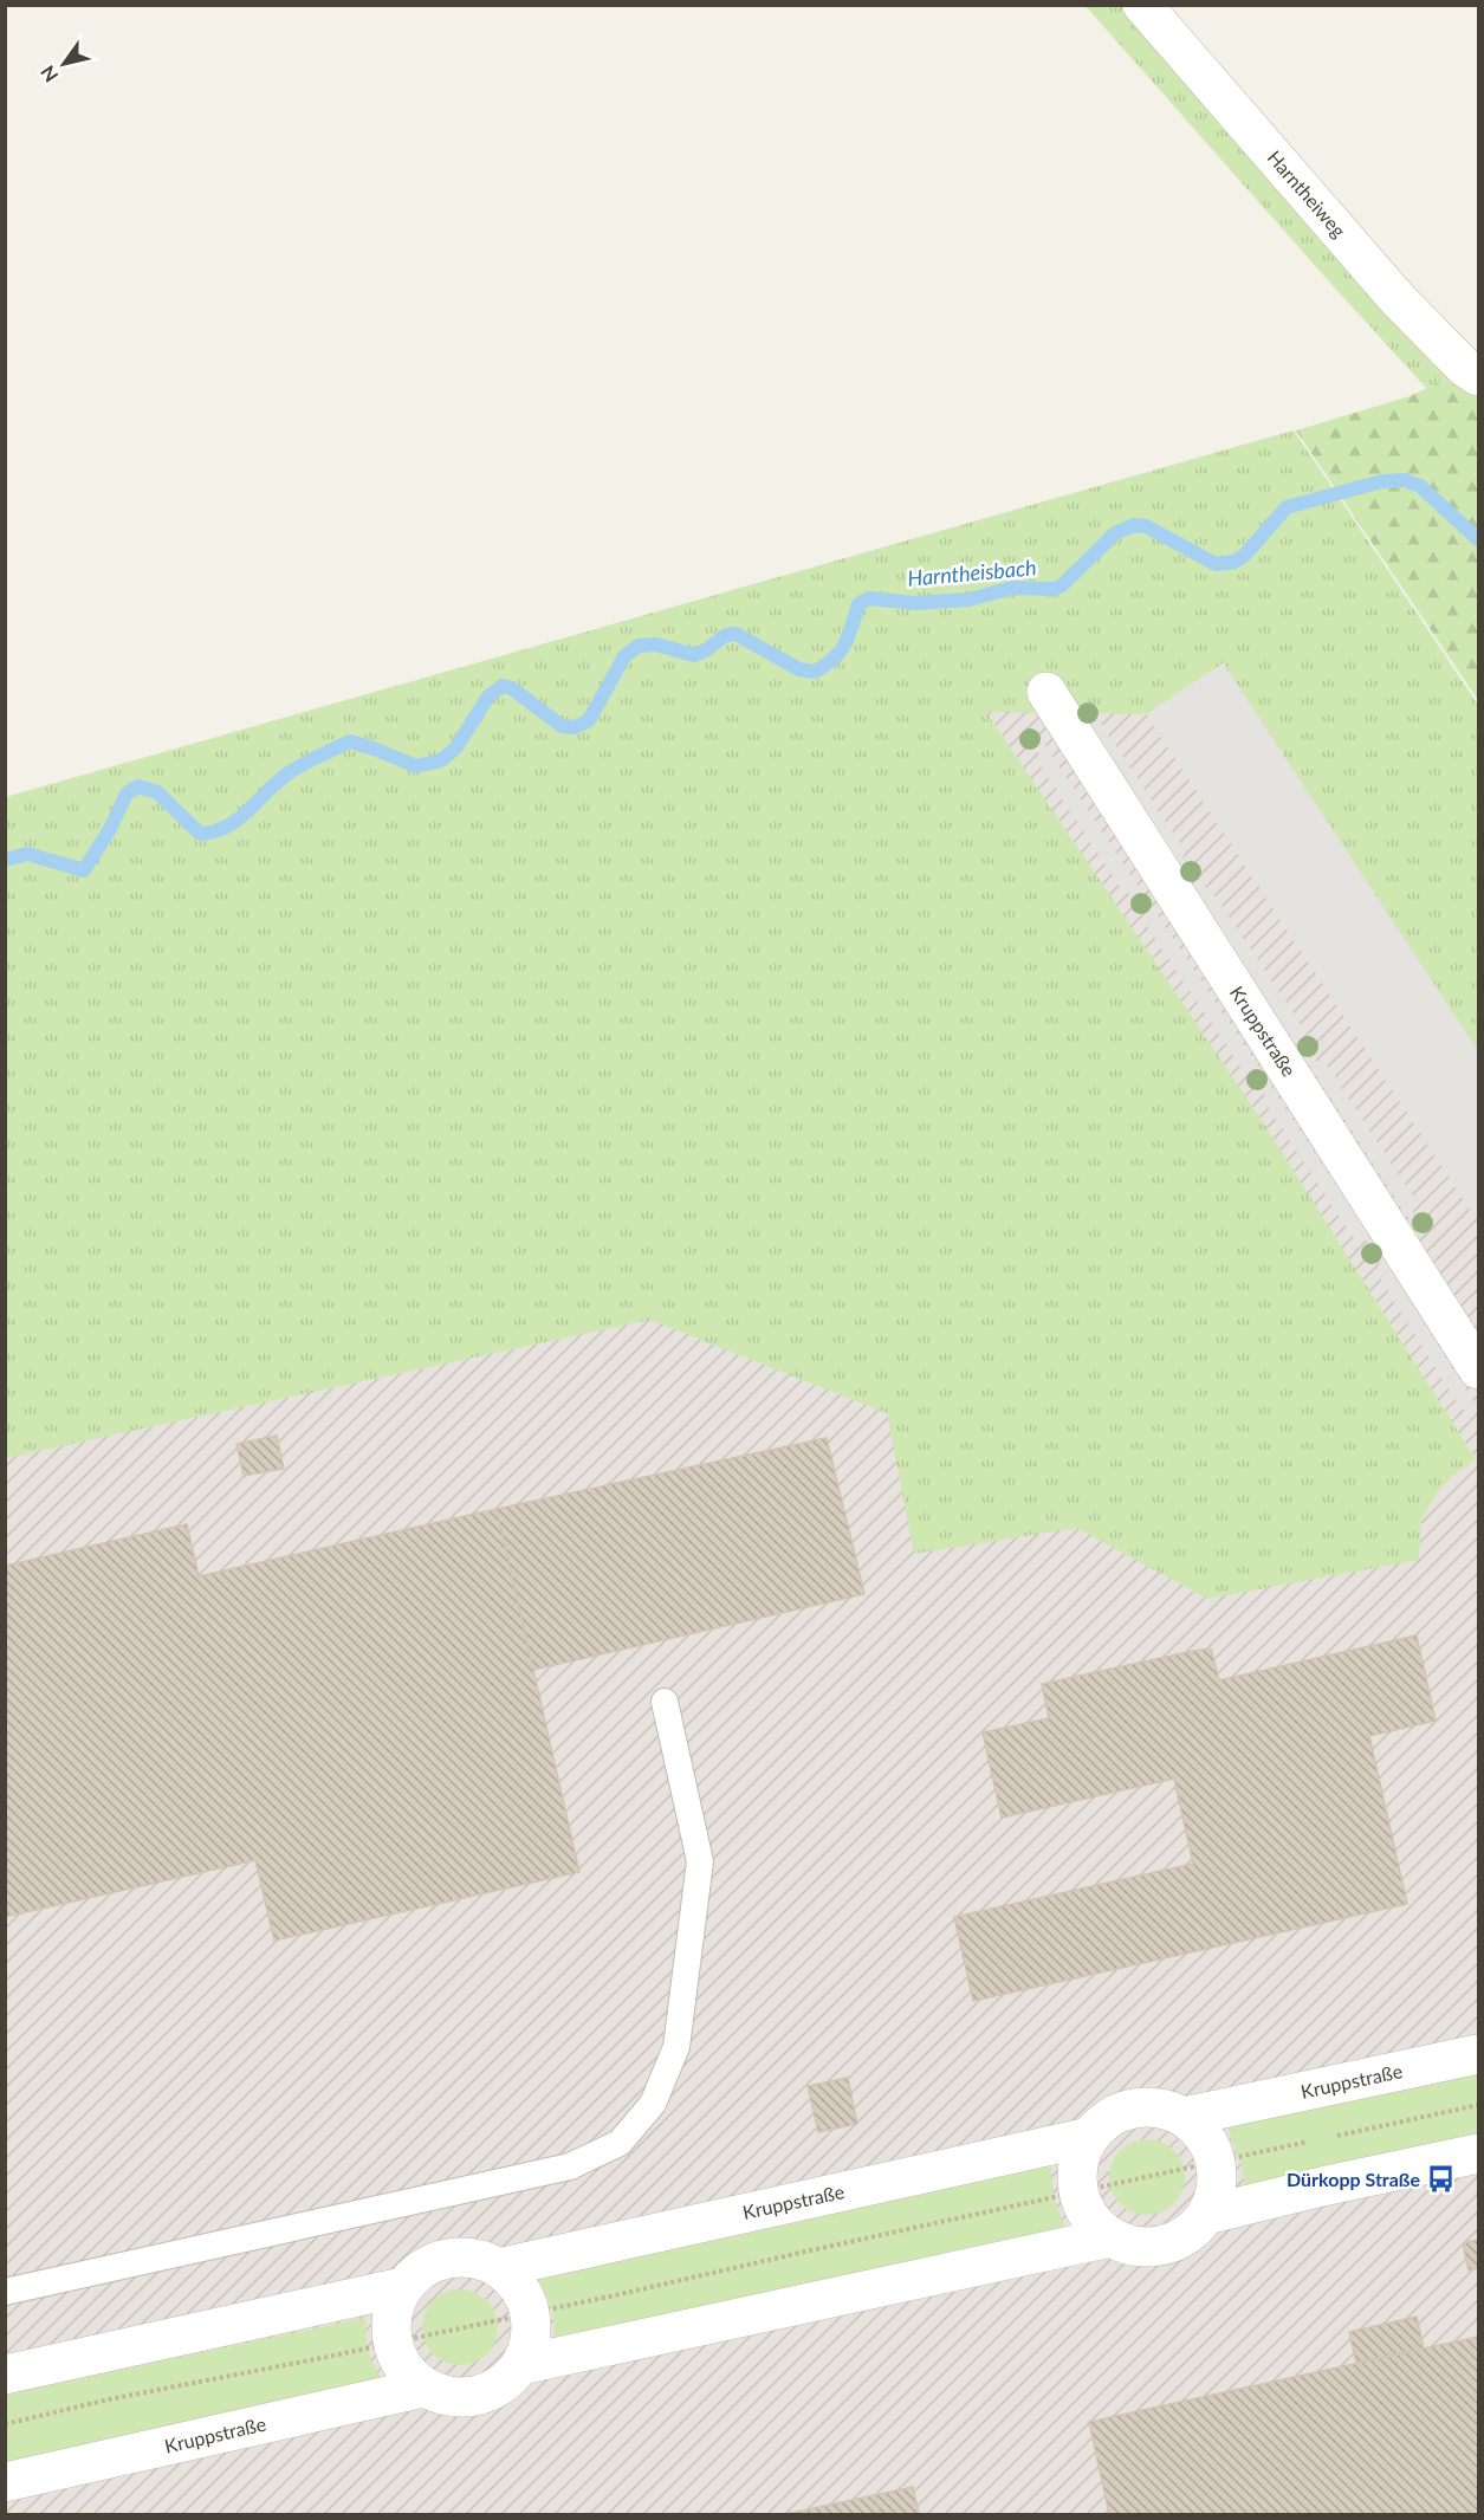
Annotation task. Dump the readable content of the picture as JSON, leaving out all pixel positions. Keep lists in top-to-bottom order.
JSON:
{
  "streets": {
    "street": ["Harntheiweg", "Kruppstraße"]
  },
  "water": ["Harntheisbach"],
  "places": {
    "bus stop": ["Dürkopp Straße"]
  },
  "north": "bottom left"
}
